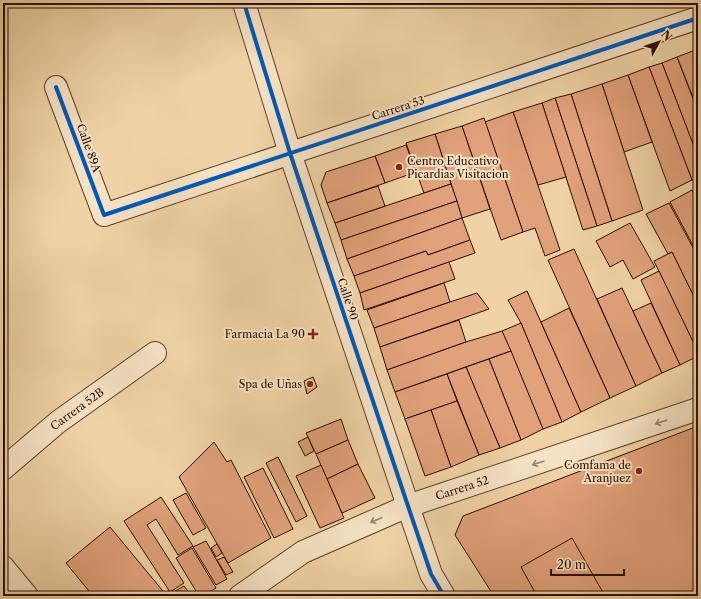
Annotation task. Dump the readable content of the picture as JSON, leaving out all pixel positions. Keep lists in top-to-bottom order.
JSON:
{
  "streets": {
    "street": [
      "Carrera 53",
      "Calle 89A",
      "Calle 90",
      "Carrera 52B",
      "Carrera 52"
    ]
  },
  "crossings": [
    ["Carrera 53", "Calle 89A"],
    ["Carrera 53", "Calle 90"],
    ["Calle 90", "Carrera 52"]
  ],
  "one_way": ["Carrera 52"],
  "places": {
    "other": ["Centro Educativo Picardias Visitacion", "Spa de Uñas", "Comfama de Aranjuez"],
    "health": ["Farmacia La 90"]
  },
  "scale_bar": "20 m",
  "north": "top right"
}
